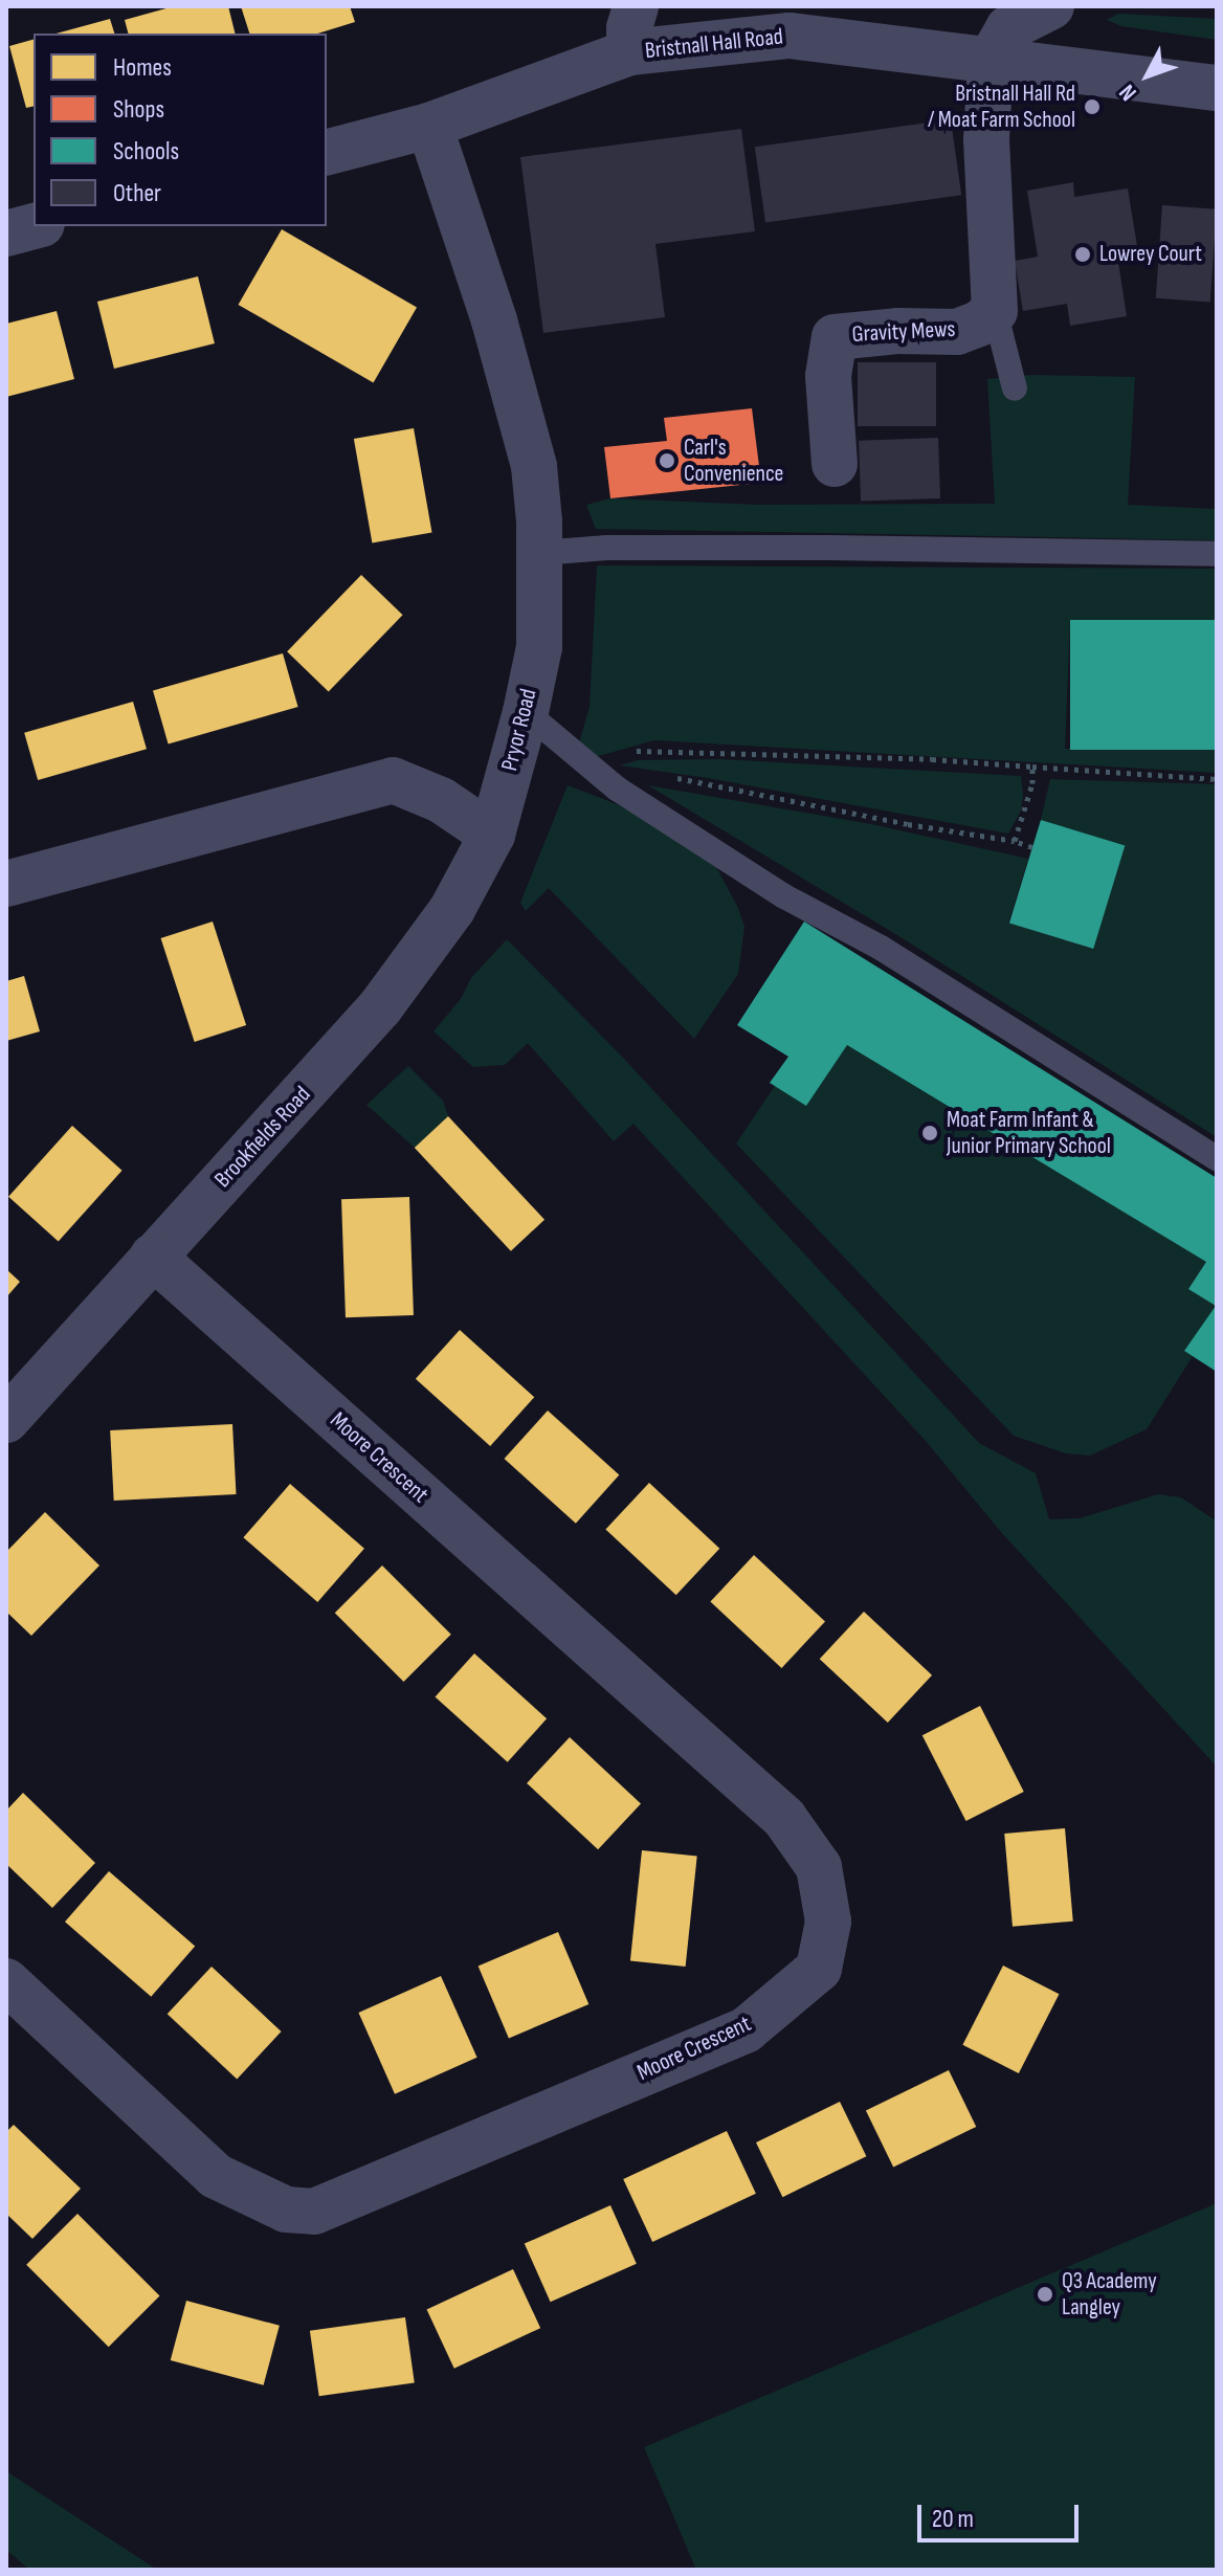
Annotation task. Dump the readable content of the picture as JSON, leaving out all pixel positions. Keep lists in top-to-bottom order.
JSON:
{
  "streets": {
    "street": [
      "Bristnall Hall Road",
      "Gravity Mews",
      "Pryor Road",
      "Brookfields Road",
      "Moore Crescent"
    ]
  },
  "crossings": [
    ["Bristnall Hall Road", "Pryor Road"],
    ["Pryor Road", "Brookfields Road"],
    ["Brookfields Road", "Moore Crescent"]
  ],
  "places": [
    "Bristnall Hall Rd / Moat Farm School",
    "Lowrey Court",
    "Carl's Convenience",
    "Moat Farm Infant & Junior Primary School",
    "Q3 Academy Langley"
  ],
  "legend": [
    "Homes",
    "Shops",
    "Schools",
    "Other"
  ],
  "scale_bar": "20 m",
  "north": "bottom left"
}
